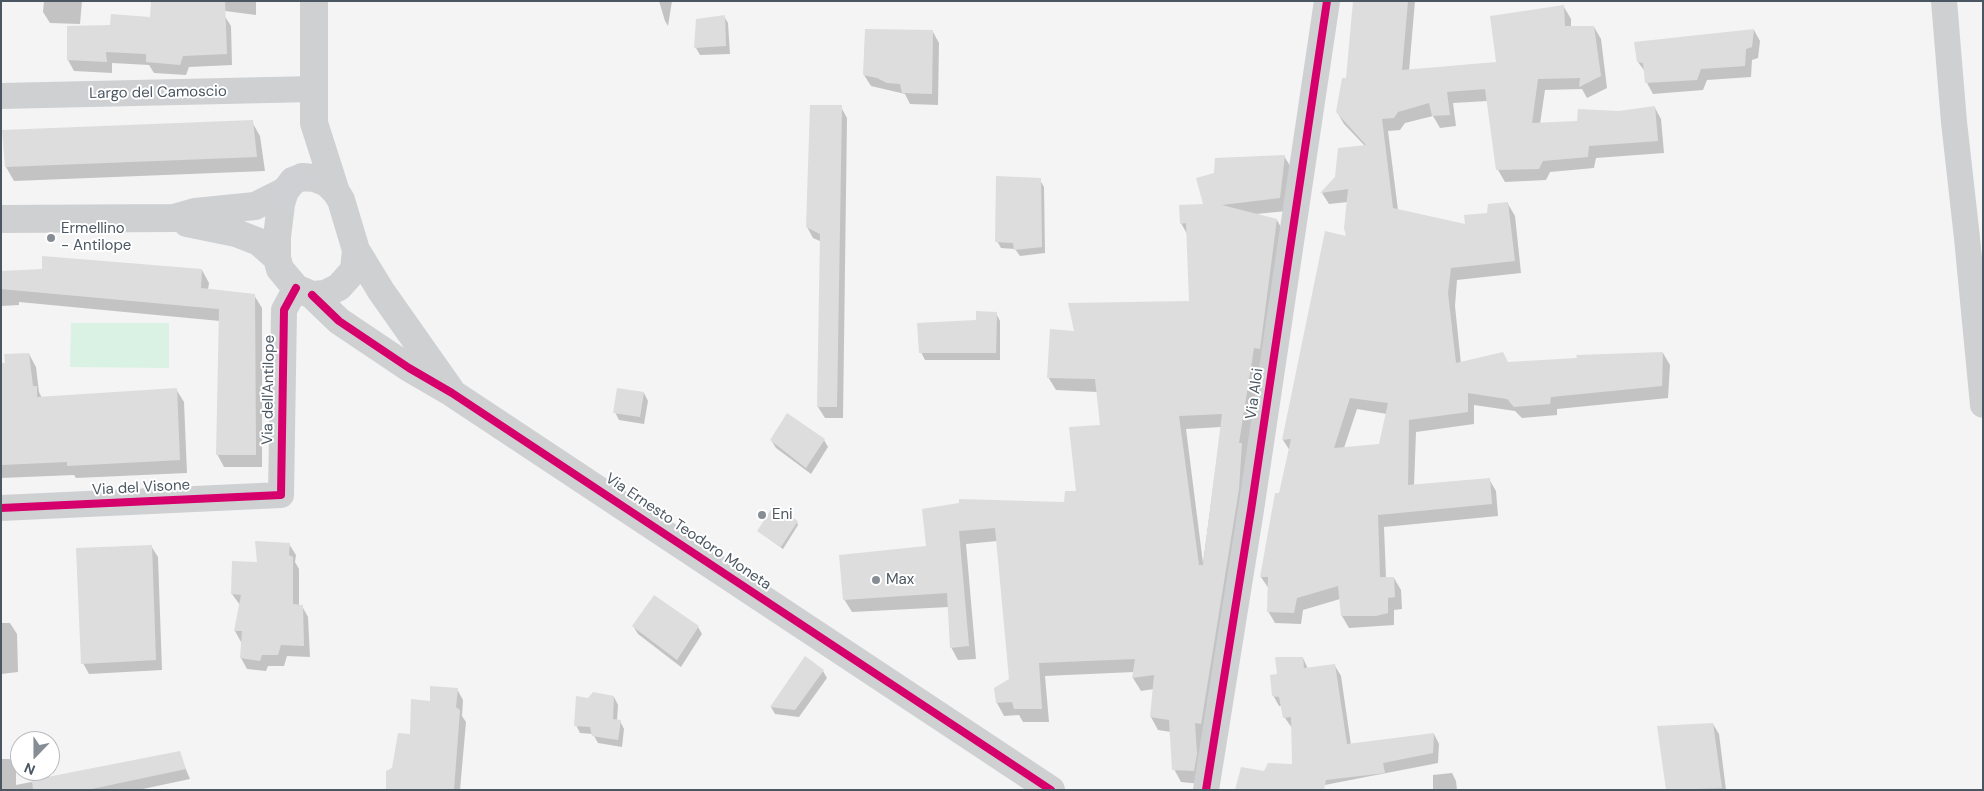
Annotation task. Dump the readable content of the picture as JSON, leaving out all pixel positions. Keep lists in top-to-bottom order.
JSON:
{
  "streets": {
    "street": [
      "Largo del Camoscio",
      "Via dell'Antilope",
      "Via Aloi",
      "Via del Visone",
      "Via Ernesto Teodoro Moneta"
    ]
  },
  "crossings": [
    ["Via dell'Antilope", "Via del Visone"],
    ["Via dell'Antilope", "Via Ernesto Teodoro Moneta"]
  ],
  "places": ["Ermellino - Antilope", "Eni", "Max"],
  "north": "bottom"
}
